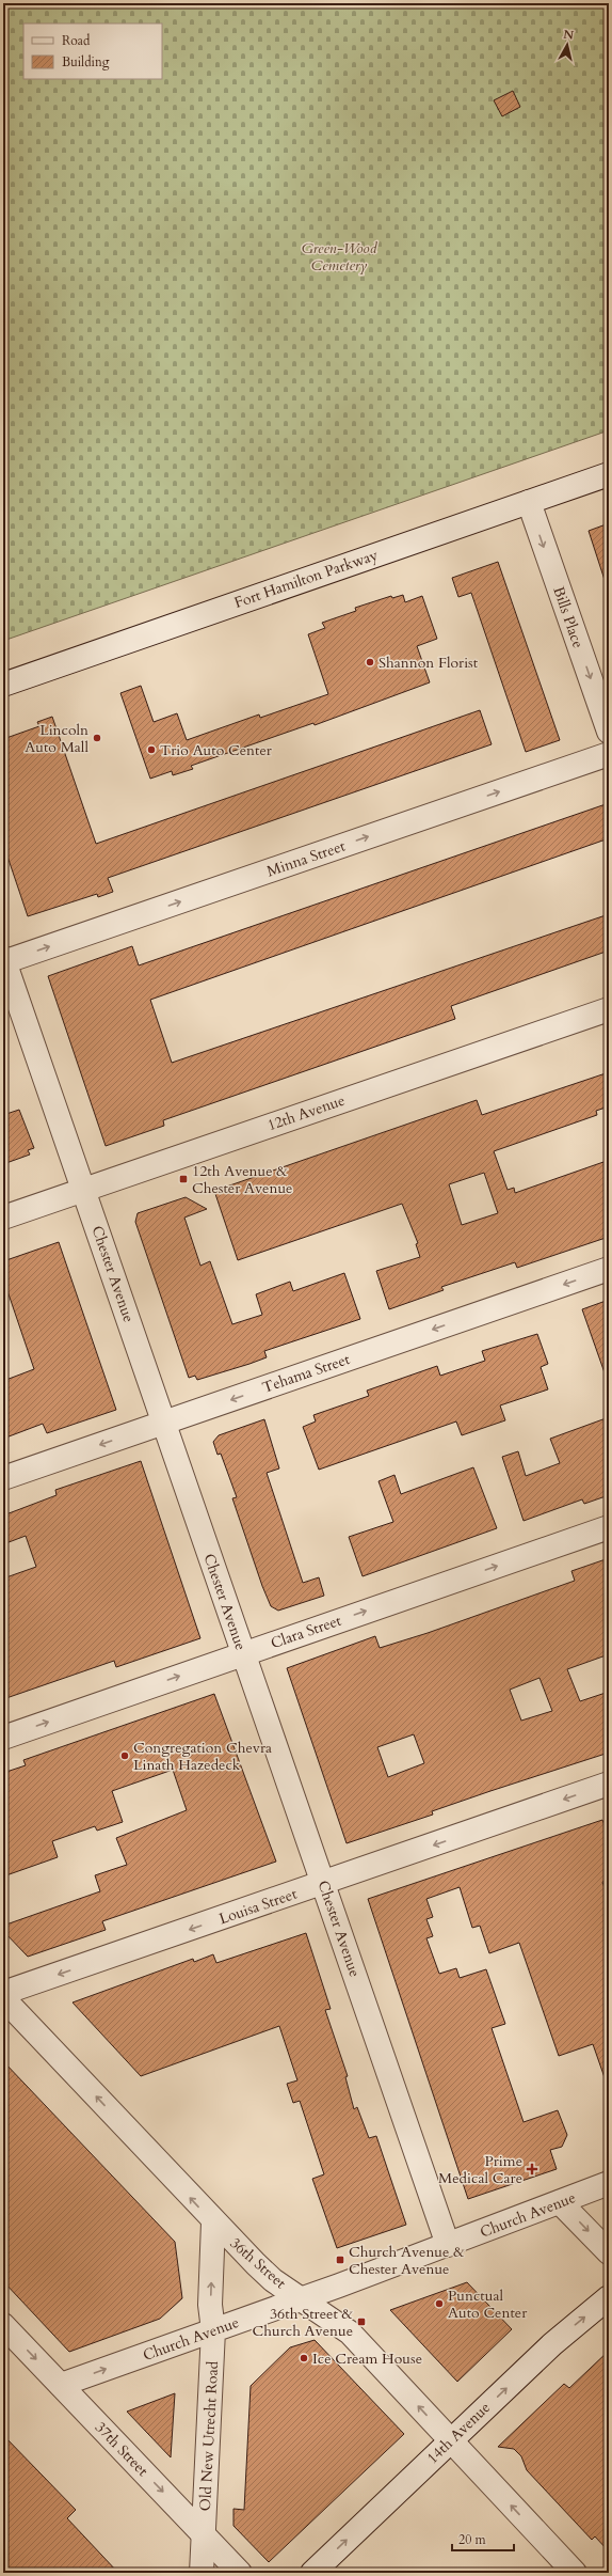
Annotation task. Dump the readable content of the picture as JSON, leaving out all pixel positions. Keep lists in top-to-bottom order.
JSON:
{
  "streets": {
    "street": [
      "Fort Hamilton Parkway",
      "Bills Place",
      "Minna Street",
      "12th Avenue",
      "Chester Avenue",
      "Tehama Street",
      "Clara Street",
      "Louisa Street",
      "Church Avenue",
      "36th Street",
      "14th Avenue",
      "Old New Utrecht Road",
      "37th Street"
    ]
  },
  "crossings": [
    ["Fort Hamilton Parkway", "Bills Place"],
    ["Minna Street", "Chester Avenue"],
    ["12th Avenue", "Chester Avenue"],
    ["Chester Avenue", "Tehama Street"],
    ["Chester Avenue", "Clara Street"],
    ["Chester Avenue", "Louisa Street"],
    ["Chester Avenue", "Church Avenue"],
    ["Church Avenue", "36th Street"],
    ["Church Avenue", "Old New Utrecht Road"],
    ["Church Avenue", "37th Street"],
    ["36th Street", "14th Avenue"],
    ["36th Street", "Old New Utrecht Road"],
    ["Old New Utrecht Road", "37th Street"]
  ],
  "one_way": [
    "Bills Place",
    "Minna Street",
    "Tehama Street",
    "Clara Street",
    "Louisa Street",
    "36th Street",
    "14th Avenue",
    "37th Street"
  ],
  "parks": ["Green-Wood Cemetery"],
  "places": {
    "other": [
      "Shannon Florist",
      "Lincoln Auto Mall",
      "Trio Auto Center",
      "Congregation Chevra Linath Hazedeck",
      "Punctual Auto Center",
      "Ice Cream House"
    ],
    "transit": ["12th Avenue & Chester Avenue", "Church Avenue & Chester Avenue", "36th Street & Church Avenue"],
    "health": ["Prime Medical Care"]
  },
  "legend": ["Road", "Building"],
  "scale_bar": "20 m",
  "north": "top"
}
